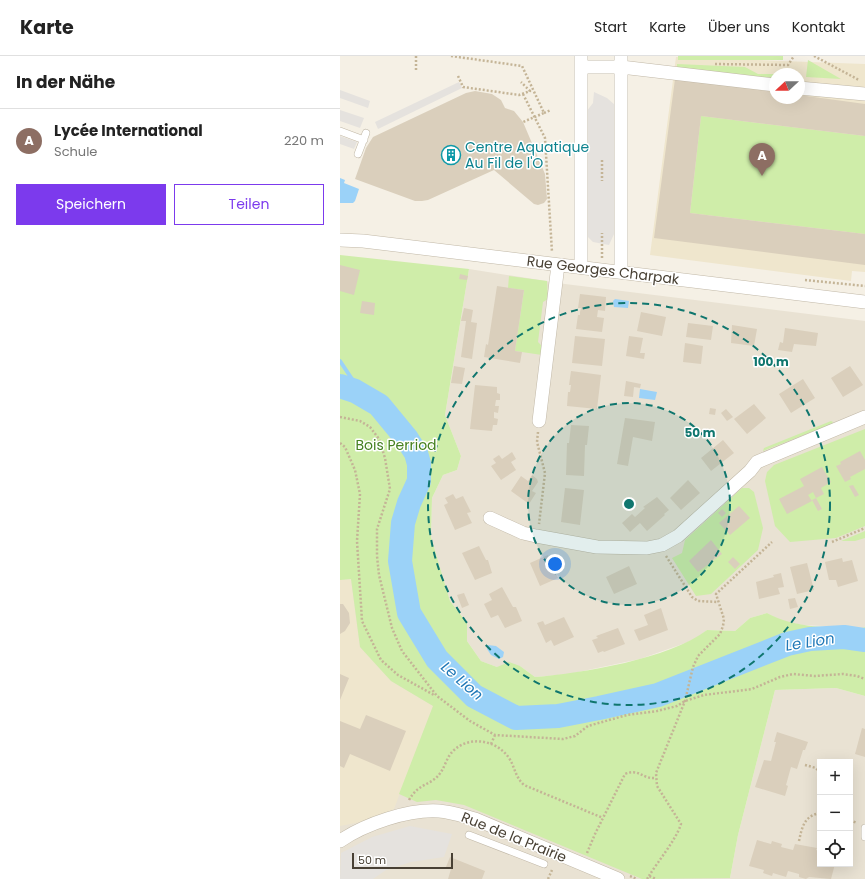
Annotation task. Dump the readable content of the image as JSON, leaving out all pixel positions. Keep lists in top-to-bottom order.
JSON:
{
  "streets": {
    "street": ["Rue Georges Charpak", "Rue de la Prairie"]
  },
  "water": ["Le Lion"],
  "parks": ["Bois Perriod"],
  "places": {
    "building": ["Centre Aquatique Au Fil de l'O"]
  },
  "scale_bar": "50 m",
  "north": "left",
  "page": {
    "header": "Karte",
    "nav": [
      "Start",
      "Karte",
      "Über uns",
      "Kontakt"
    ],
    "heading": "In der Nähe",
    "list": [
      {
        "mark": "A",
        "name": "Lycée International",
        "note": "Schule",
        "value": "220 m"
      }
    ],
    "pins": "A",
    "buttons": ["Speichern", "Teilen"],
    "map_buttons": ["+", "−"],
    "scale": "50 m"
  },
  "rings": ["100 m", "50 m"]
}
